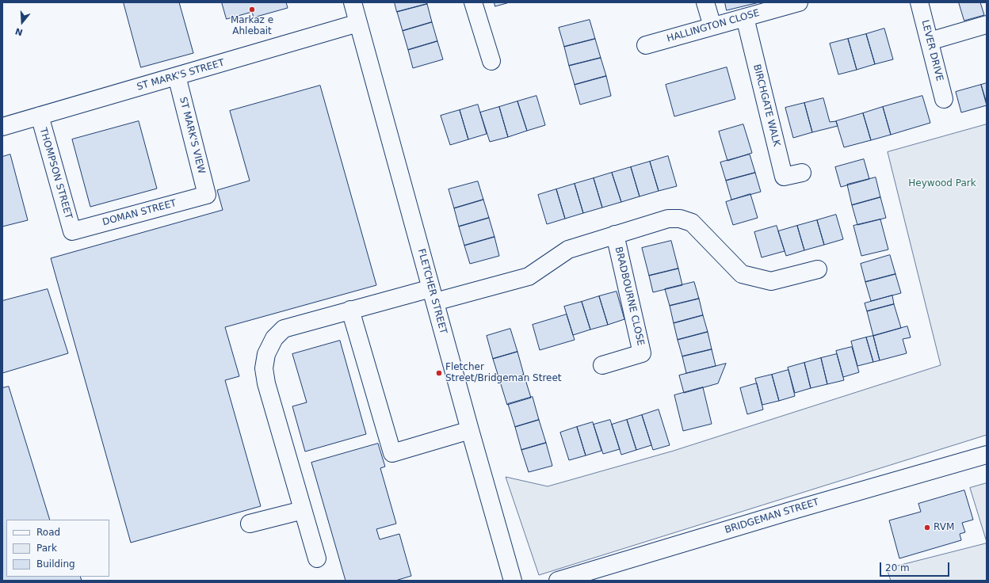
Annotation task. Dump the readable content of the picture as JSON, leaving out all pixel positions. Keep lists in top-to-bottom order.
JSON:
{
  "streets": {
    "street": [
      "HALLINGTON CLOSE",
      "LEVER DRIVE",
      "ST MARK'S STREET",
      "BIRCHGATE WALK",
      "ST MARK'S VIEW",
      "THOMPSON STREET",
      "DOMAN STREET",
      "FLETCHER STREET",
      "BRADBOURNE CLOSE",
      "BRIDGEMAN STREET"
    ]
  },
  "crossings": [
    ["HALLINGTON CLOSE", "BIRCHGATE WALK"],
    ["ST MARK'S STREET", "ST MARK'S VIEW"],
    ["ST MARK'S STREET", "THOMPSON STREET"],
    ["ST MARK'S STREET", "FLETCHER STREET"],
    ["ST MARK'S VIEW", "DOMAN STREET"],
    ["THOMPSON STREET", "DOMAN STREET"],
    ["FLETCHER STREET", "BRADBOURNE CLOSE"]
  ],
  "parks": ["Heywood Park"],
  "places": ["Markaz e Ahlebait", "Fletcher Street/Bridgeman Street", "RVM"],
  "legend": ["Road", "Park", "Building"],
  "scale_bar": "20 m",
  "north": "bottom"
}
